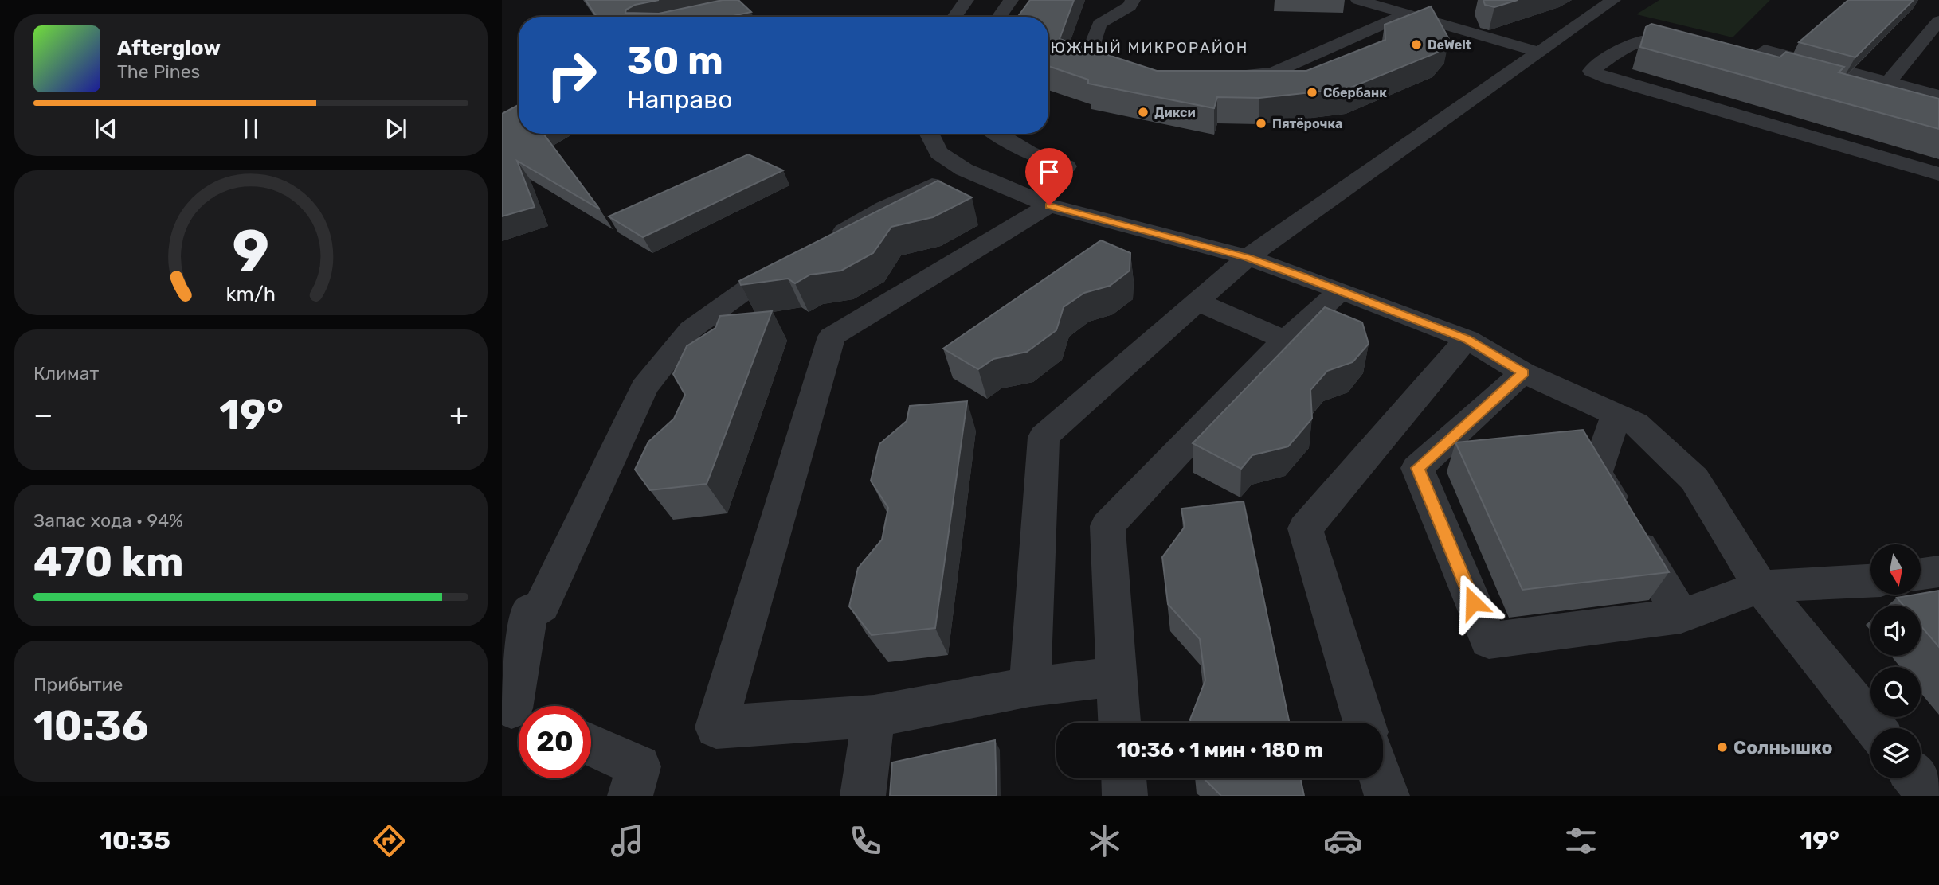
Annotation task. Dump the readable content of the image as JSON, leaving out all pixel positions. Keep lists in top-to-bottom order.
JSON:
{
  "districts": ["ЮЖНЫЙ МИКРОРАЙОН"],
  "places": [
    "DeWelt",
    "Сбербанк",
    "Дикси",
    "Пятёрочка",
    "Солнышко"
  ],
  "north": "bottom",
  "page": {
    "turn": ["30 m", "Направо"],
    "song": ["Afterglow", "The Pines"],
    "tile": [
      "Климат",
      ["Запас хода · 94%", "470 km"],
      ["Прибытие", "10:36"]
    ],
    "heat": ["−", "19°", "+"],
    "limit": "20",
    "trip": "10:36 · 1 мин · 180 m",
    "tabs": ["10:35", "19°"],
    "gauge": ["9", "km/h"]
  }
}
